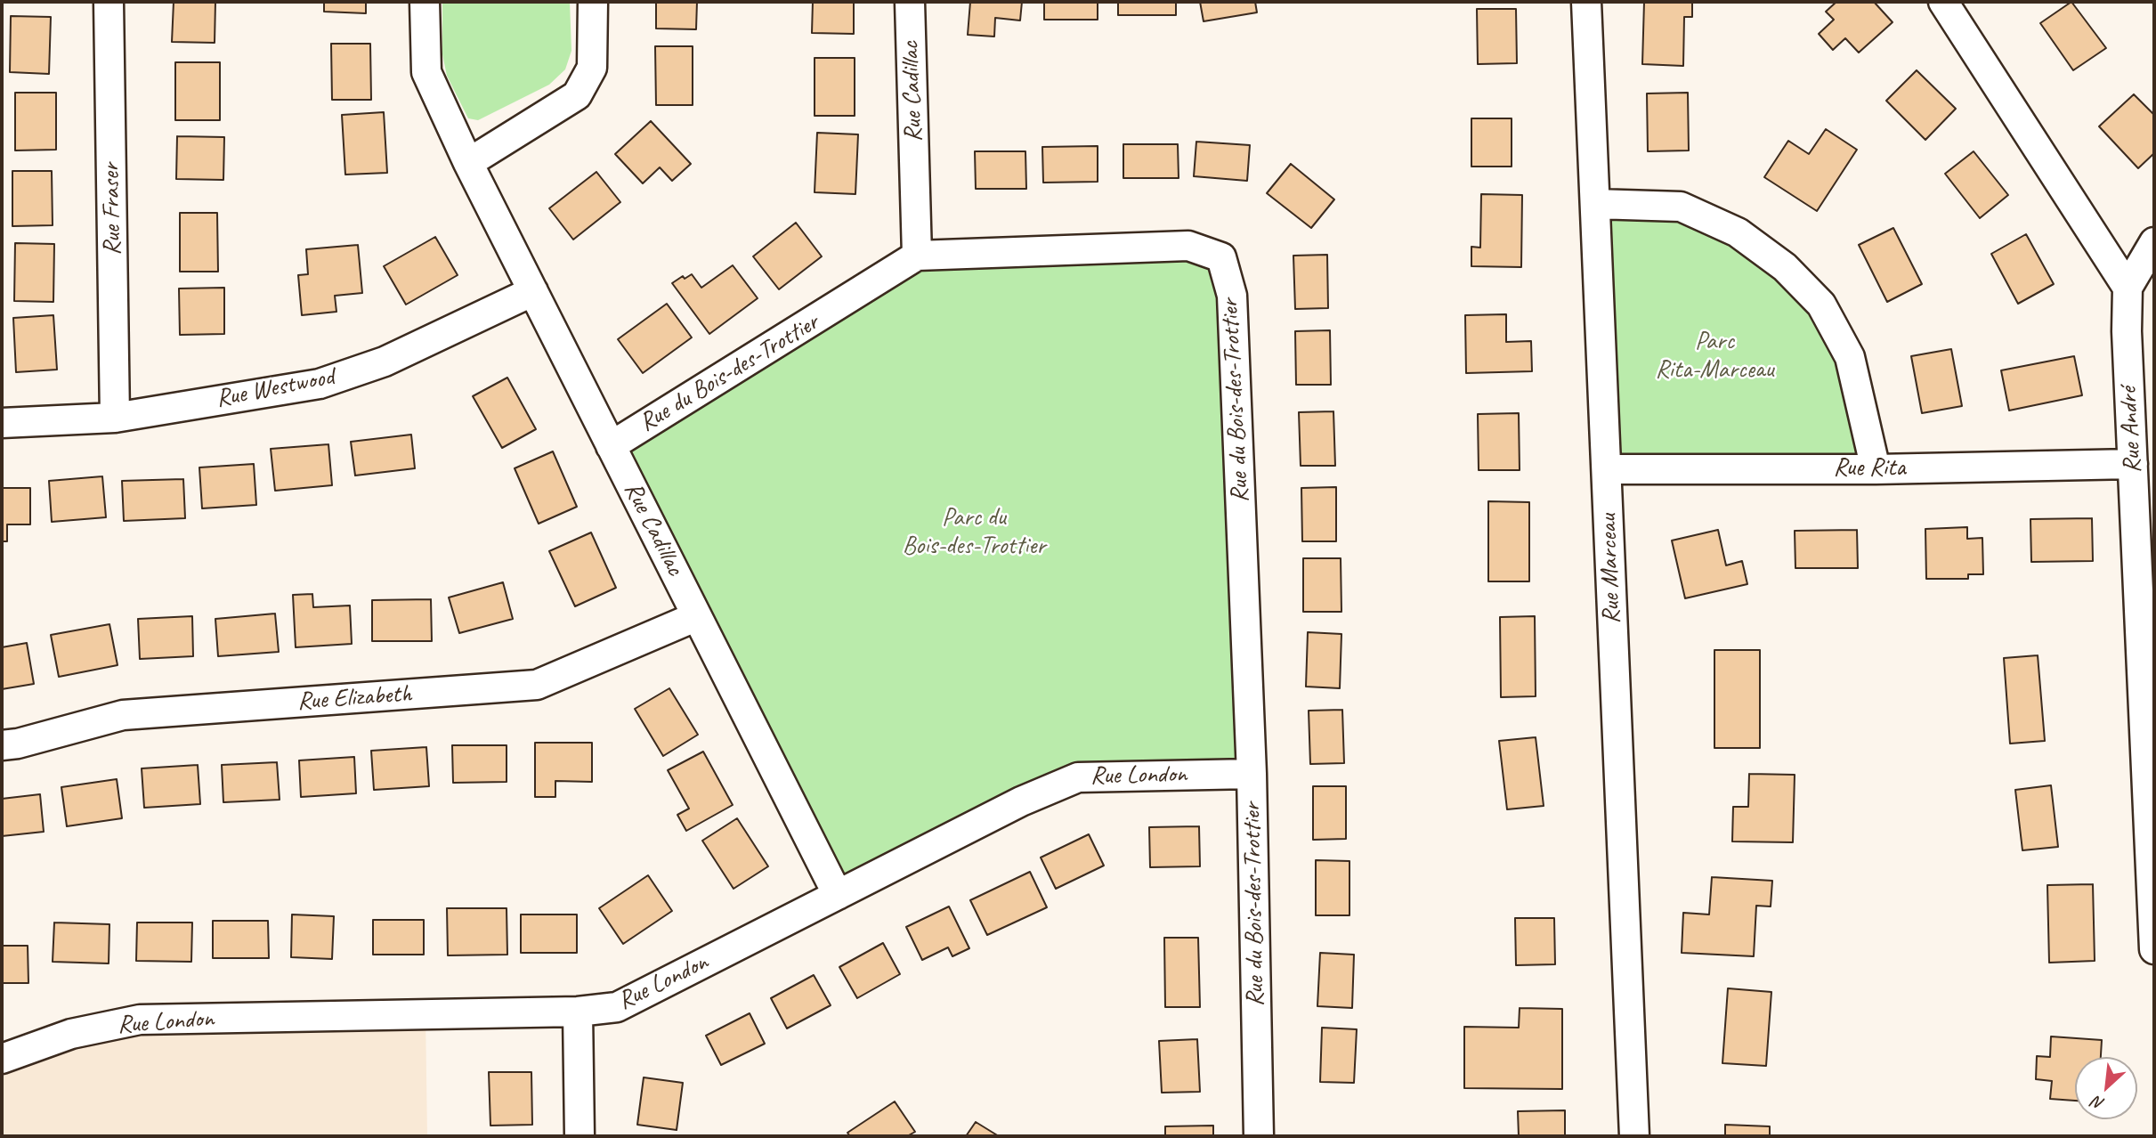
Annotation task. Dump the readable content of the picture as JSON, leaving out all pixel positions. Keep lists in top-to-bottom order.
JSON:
{
  "streets": {
    "street": [
      "Rue Cadillac",
      "Rue Fraser",
      "Rue du Bois-des-Trottier",
      "Rue Westwood",
      "Rue André",
      "Rue Rita",
      "Rue Marceau",
      "Rue Elizabeth",
      "Rue London"
    ]
  },
  "crossings": [
    ["Rue Cadillac", "Rue du Bois-des-Trottier"],
    ["Rue Cadillac", "Rue Westwood"],
    ["Rue Cadillac", "Rue Elizabeth"],
    ["Rue Cadillac", "Rue London"],
    ["Rue Fraser", "Rue Westwood"],
    ["Rue du Bois-des-Trottier", "Rue London"],
    ["Rue André", "Rue Rita"],
    ["Rue Rita", "Rue Marceau"]
  ],
  "parks": ["Parc Rita-Marceau", "Parc du Bois-des-Trottier"],
  "north": "bottom left"
}
